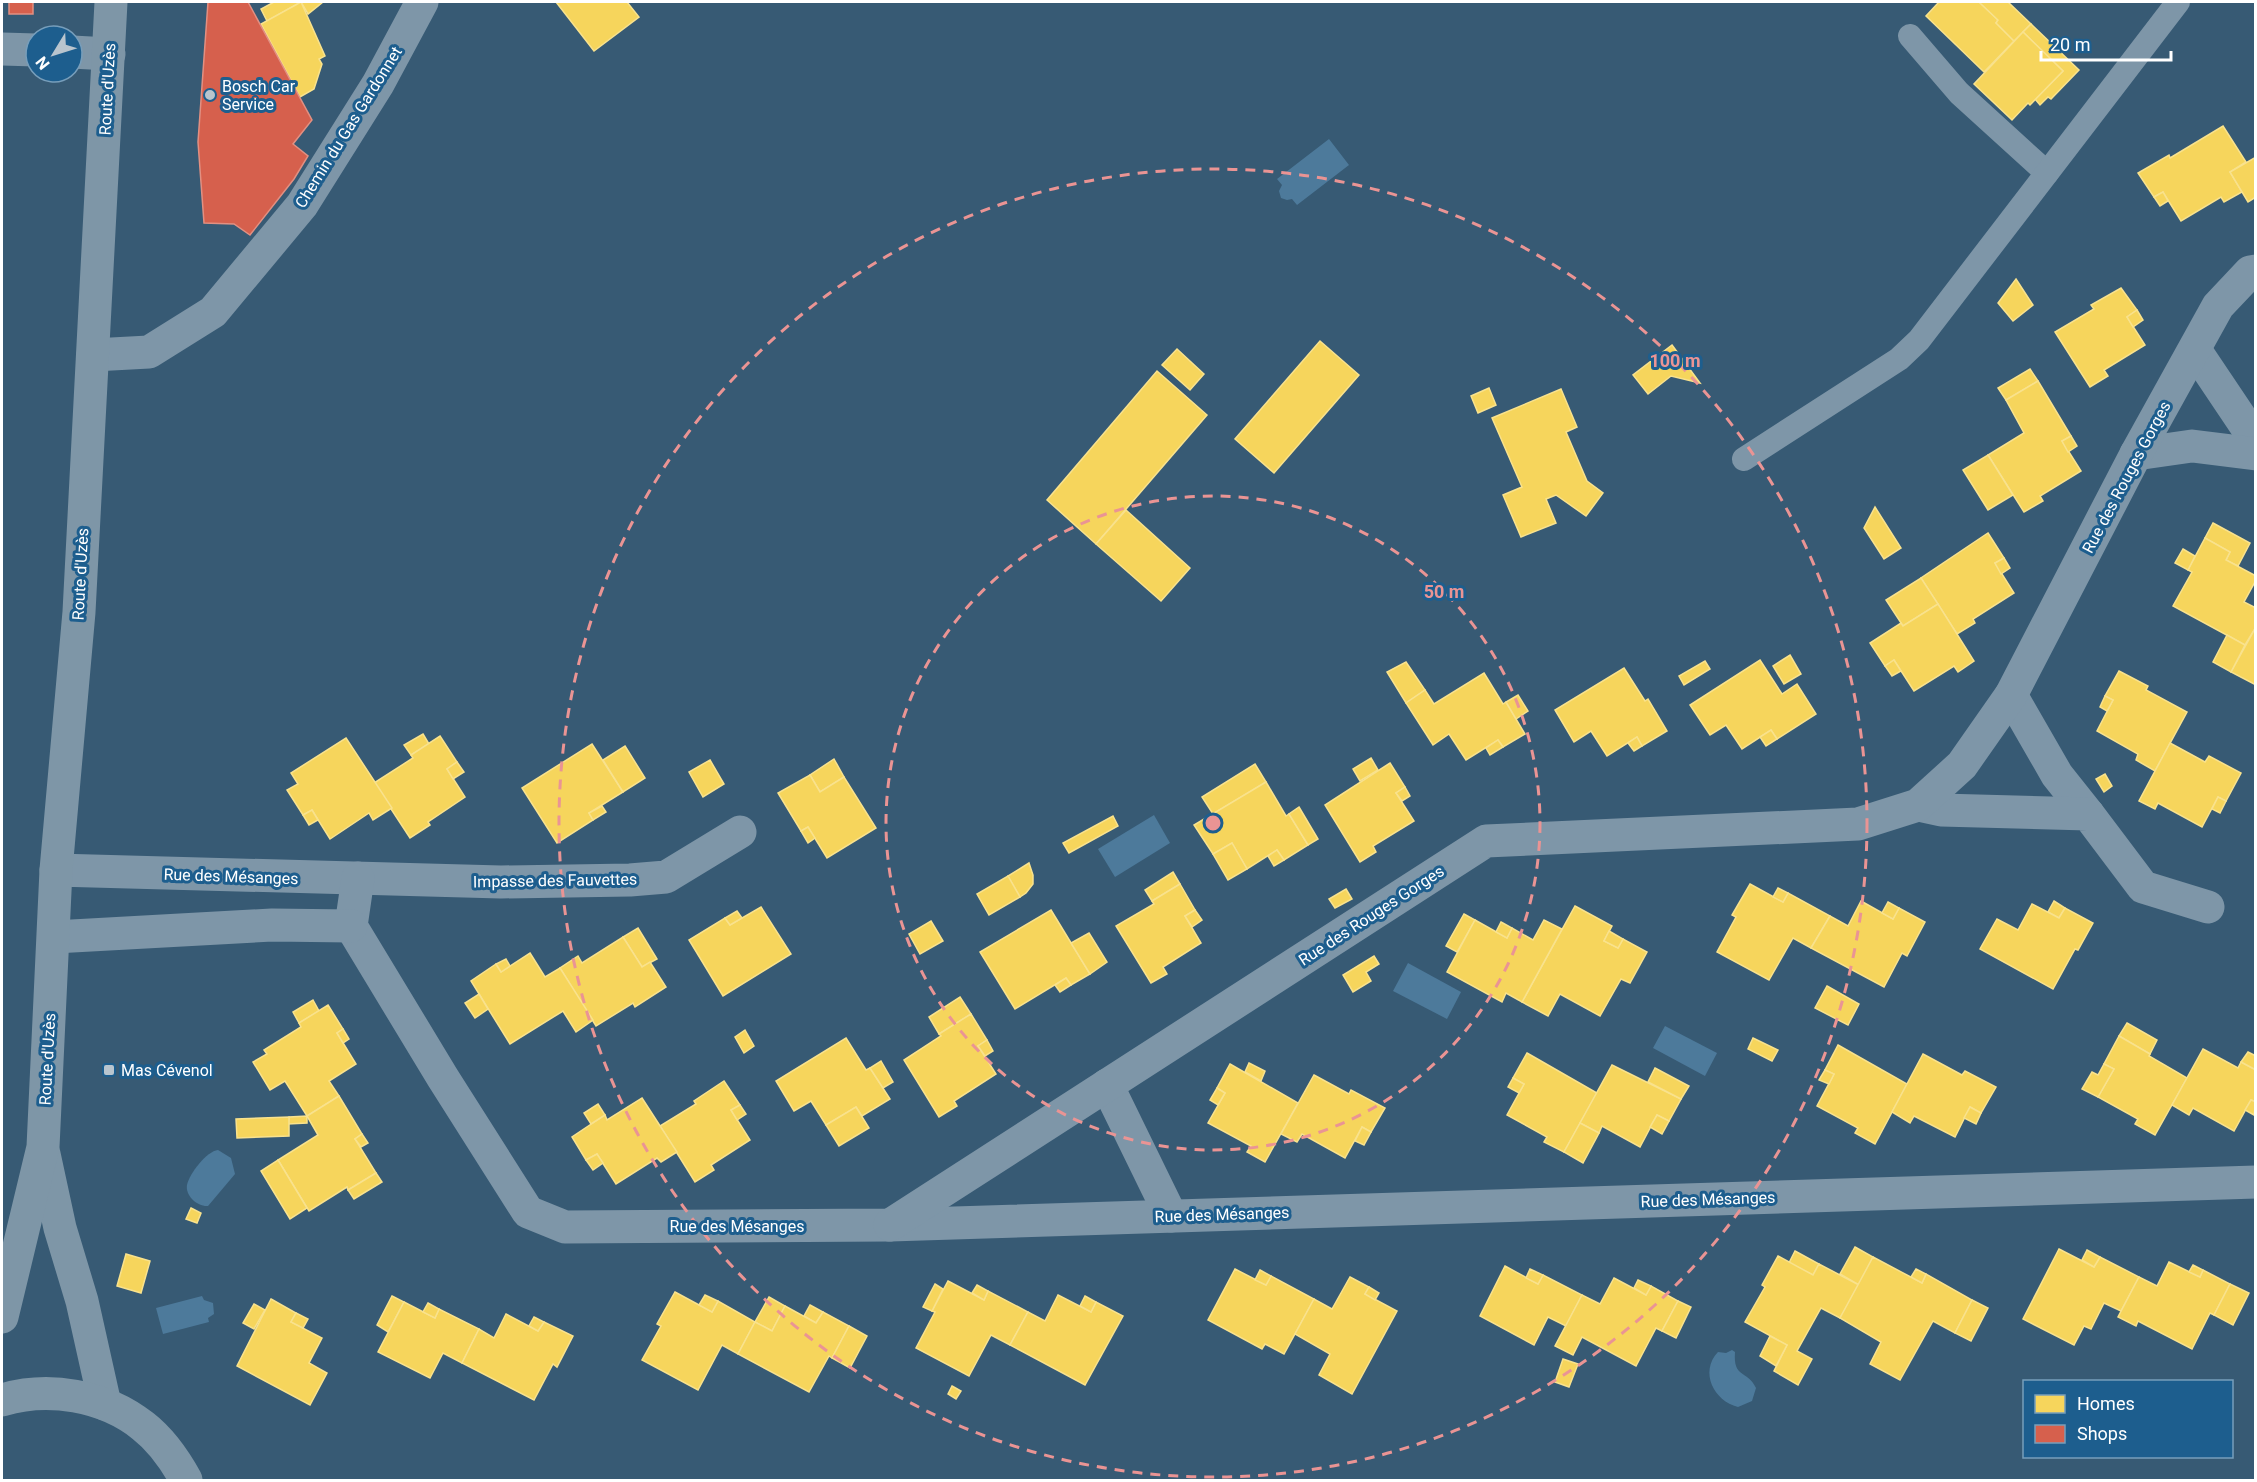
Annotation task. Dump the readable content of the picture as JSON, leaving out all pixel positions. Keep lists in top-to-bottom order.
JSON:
{
  "streets": {
    "main road": ["Route d'Uzès"],
    "street": [
      "Chemin du Gas Gardonnet",
      "Rue des Rouges Gorges",
      "Rue des Mésanges",
      "Impasse des Fauvettes"
    ]
  },
  "crossings": [
    ["Route d'Uzès", "Chemin du Gas Gardonnet"],
    ["Route d'Uzès", "Rue des Mésanges"],
    ["Rue des Rouges Gorges", "Rue des Mésanges"],
    ["Rue des Mésanges", "Impasse des Fauvettes"]
  ],
  "places": {
    "other": ["Bosch Car Service"],
    "transit": ["Mas Cévenol"]
  },
  "legend": ["Homes", "Shops"],
  "scale_bar": "20 m",
  "north": "bottom left",
  "rings": ["100 m", "50 m"]
}
